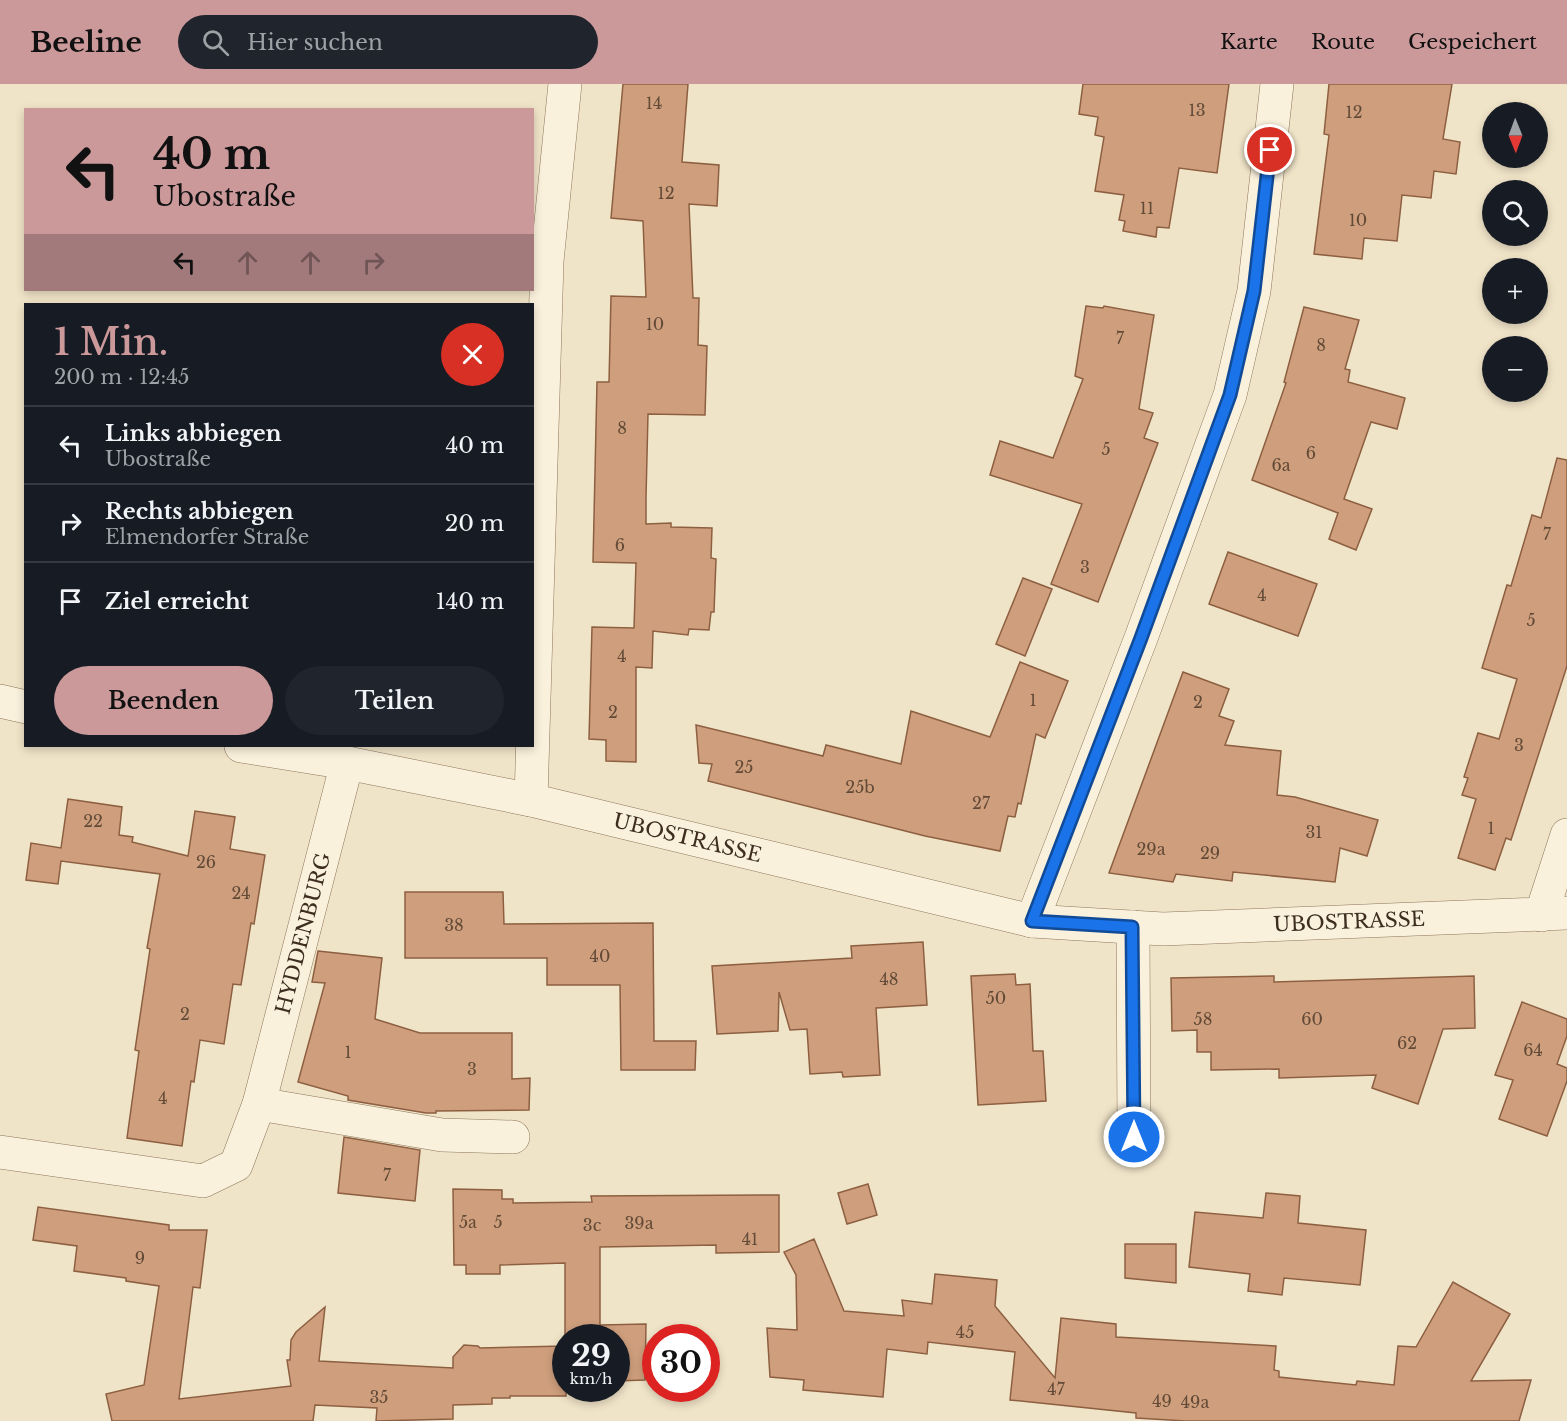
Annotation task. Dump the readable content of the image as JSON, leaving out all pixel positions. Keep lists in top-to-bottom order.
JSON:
{
  "streets": {
    "street": ["UBOSTRASSE", "HYDDENBURG"]
  },
  "crossings": [
    ["UBOSTRASSE", "HYDDENBURG"]
  ],
  "house_numbers": [
    "14",
    "13",
    "12",
    "12",
    "11",
    "10",
    "10",
    "7",
    "8",
    "8",
    "5",
    "6",
    "6a",
    "7",
    "6",
    "3",
    "4",
    "5",
    "4",
    "1",
    "2",
    "2",
    "3",
    "25",
    "25b",
    "27",
    "22",
    "1",
    "31",
    "29a",
    "29",
    "26",
    "24",
    "38",
    "40",
    "48",
    "50",
    "2",
    "58",
    "60",
    "62",
    "64",
    "1",
    "3",
    "4",
    "7",
    "5a",
    "5",
    "39a",
    "3c",
    "41",
    "9",
    "45",
    "47",
    "35",
    "49",
    "49a"
  ],
  "north": "bottom",
  "page": {
    "header": "Beeline",
    "search": "Hier suchen",
    "nav": ["Karte", "Route", "Gespeichert"],
    "map_buttons": ["+", "−"],
    "turn": ["40 m", "Ubostraße"],
    "heading": ["1 Min.", "200 m · 12:45"],
    "list": [
      {
        "name": "Links abbiegen",
        "note": "Ubostraße",
        "value": "40 m"
      },
      {
        "name": "Rechts abbiegen",
        "note": "Elmendorfer Straße",
        "value": "20 m"
      },
      {
        "name": "Ziel erreicht",
        "value": "140 m"
      }
    ],
    "buttons": ["Beenden", "Teilen"],
    "speed": "29 km/h",
    "limit": "30"
  }
}
